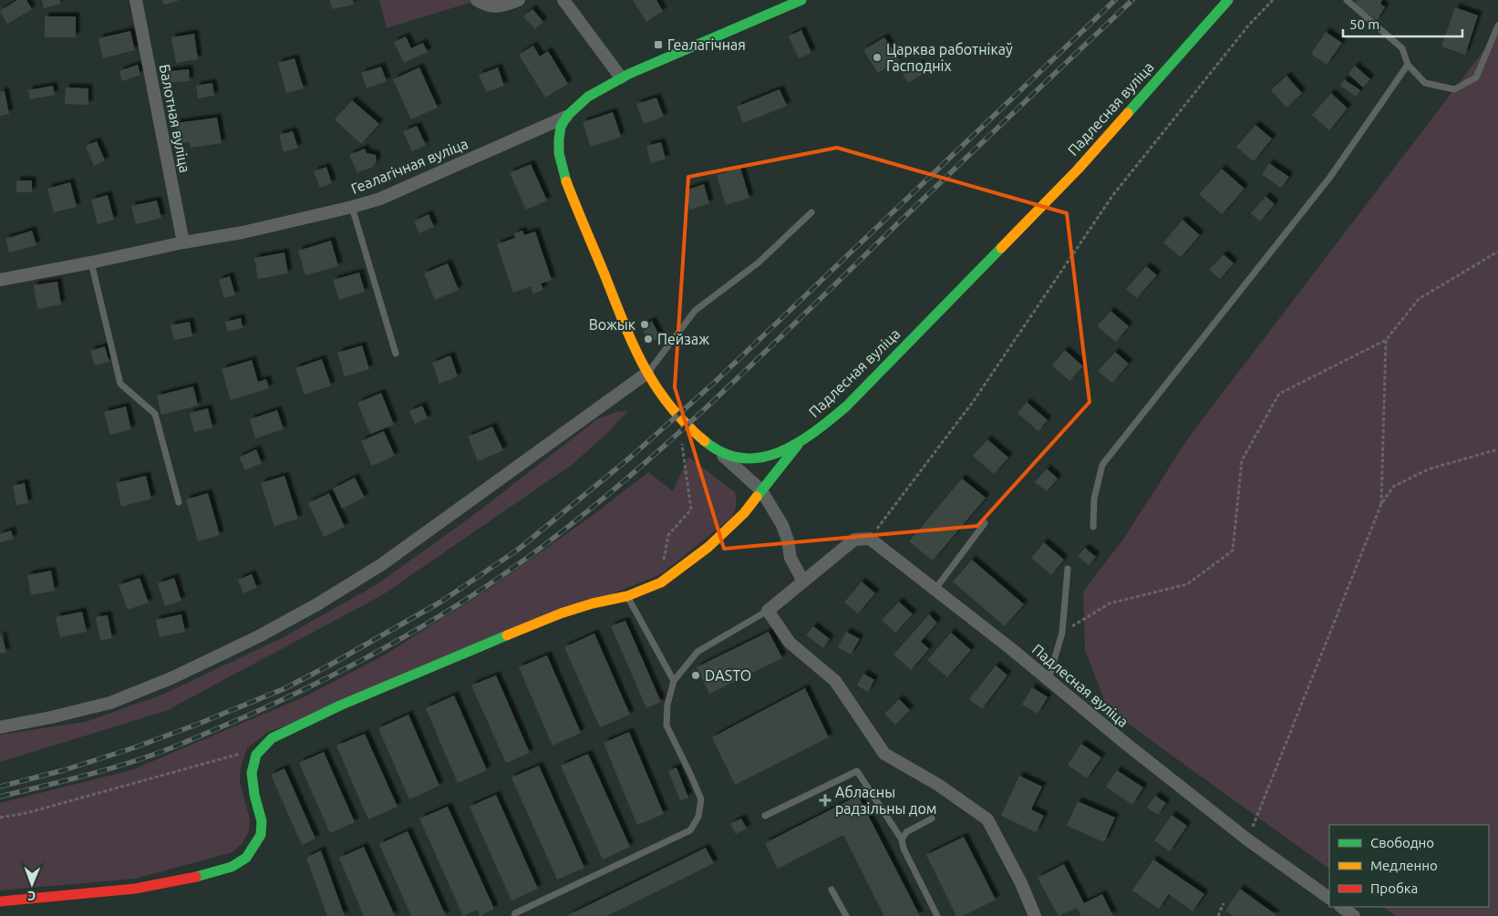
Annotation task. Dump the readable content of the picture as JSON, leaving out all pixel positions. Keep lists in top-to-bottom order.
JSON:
{
  "streets": {
    "street": ["Падлесная вуліца", "Балотная вуліца", "Геалагічная вуліца"]
  },
  "crossings": [
    ["Балотная вуліца", "Геалагічная вуліца"]
  ],
  "places": {
    "transit": ["Геалагічная"],
    "other": [
      "Царква работнікаў Гасподніх",
      "Вожык",
      "Пейзаж",
      "DASTO"
    ],
    "health": ["Абласны радзільны дом"]
  },
  "legend": ["Свободно", "Медленно", "Пробка"],
  "scale_bar": "50 m",
  "north": "bottom"
}
